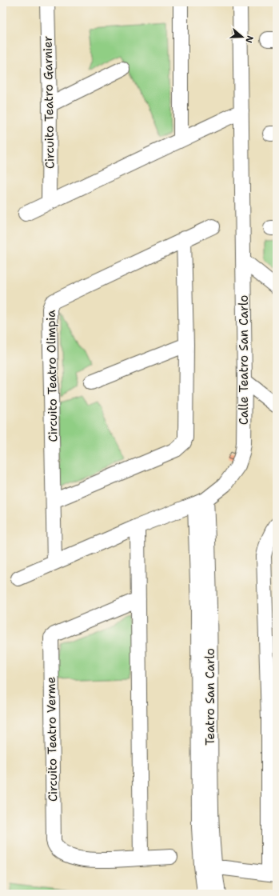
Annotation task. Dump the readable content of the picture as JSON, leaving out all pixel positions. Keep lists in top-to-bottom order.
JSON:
{
  "streets": {
    "street": [
      "Circuito Teatro Garnier",
      "Calle Teatro San Carlo",
      "Circuito Teatro Olimpia",
      "Teatro San Carlo",
      "Circuito Teatro Verme"
    ]
  },
  "crossings": [
    ["Calle Teatro San Carlo", "Circuito Teatro Olimpia"],
    ["Calle Teatro San Carlo", "Teatro San Carlo"]
  ],
  "north": "right"
}
